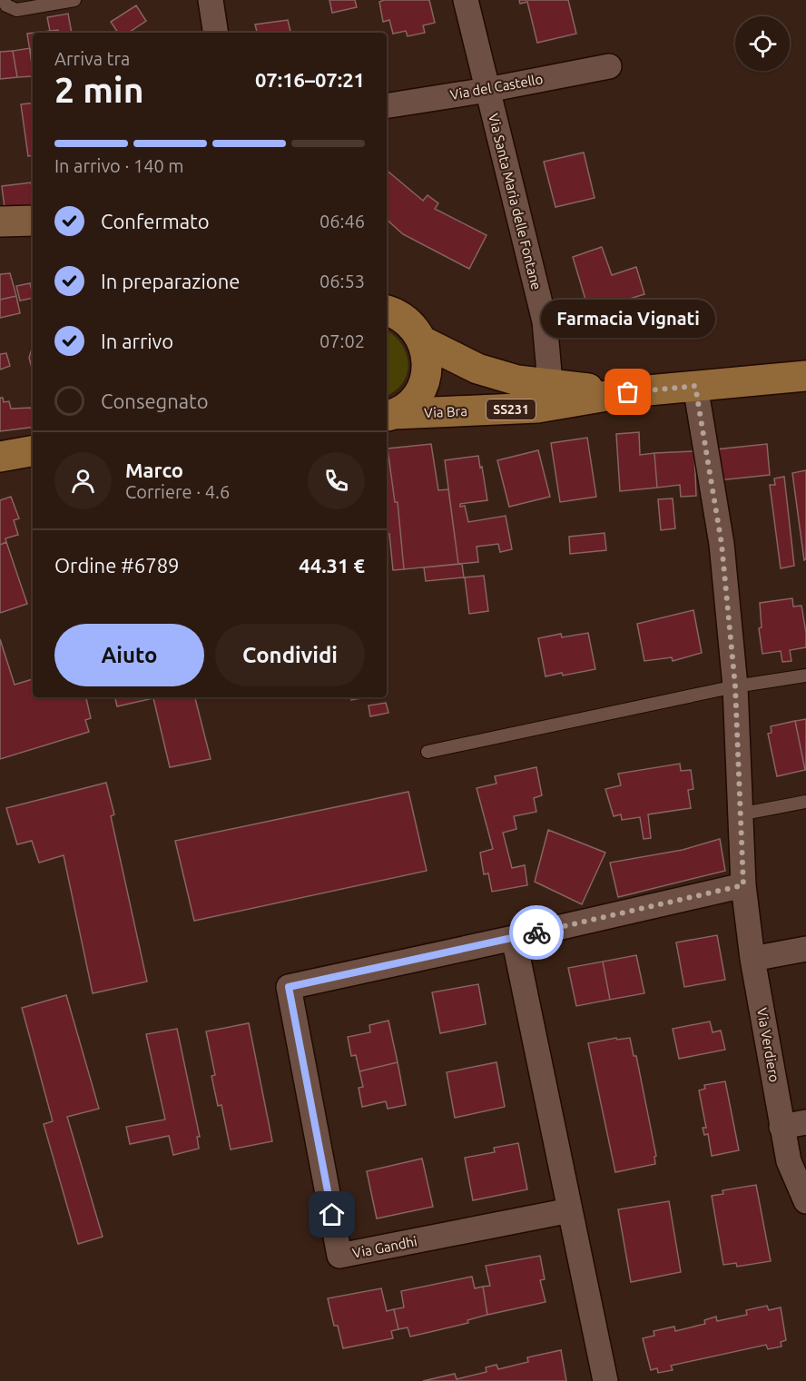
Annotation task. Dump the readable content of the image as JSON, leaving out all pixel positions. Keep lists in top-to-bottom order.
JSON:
{
  "streets": {
    "main road": ["SS231", "Via Bra"],
    "street": [
      "Via del Castello",
      "Via Santa Maria delle Fontane",
      "Via Verdiero",
      "Via Gandhi"
    ]
  },
  "crossings": [
    ["Via del Castello", "Via Santa Maria delle Fontane"],
    ["Via Santa Maria delle Fontane", "Via Bra"],
    ["Via Bra", "Via Verdiero"]
  ],
  "places": ["Farmacia Vignati"],
  "page": {
    "heading": ["2 min", "Arriva tra", "07:16–07:21"],
    "panel": [
      "Marco",
      "Corriere · 4.6",
      "Ordine #6789",
      "44.31 €"
    ],
    "bar": "In arrivo · 140 m",
    "list": [
      ["Confermato", "06:46"],
      ["In preparazione", "06:53"],
      ["In arrivo", "07:02"],
      "Consegnato"
    ],
    "bubble": "Farmacia Vignati",
    "buttons": ["Aiuto", "Condividi"]
  }
}
